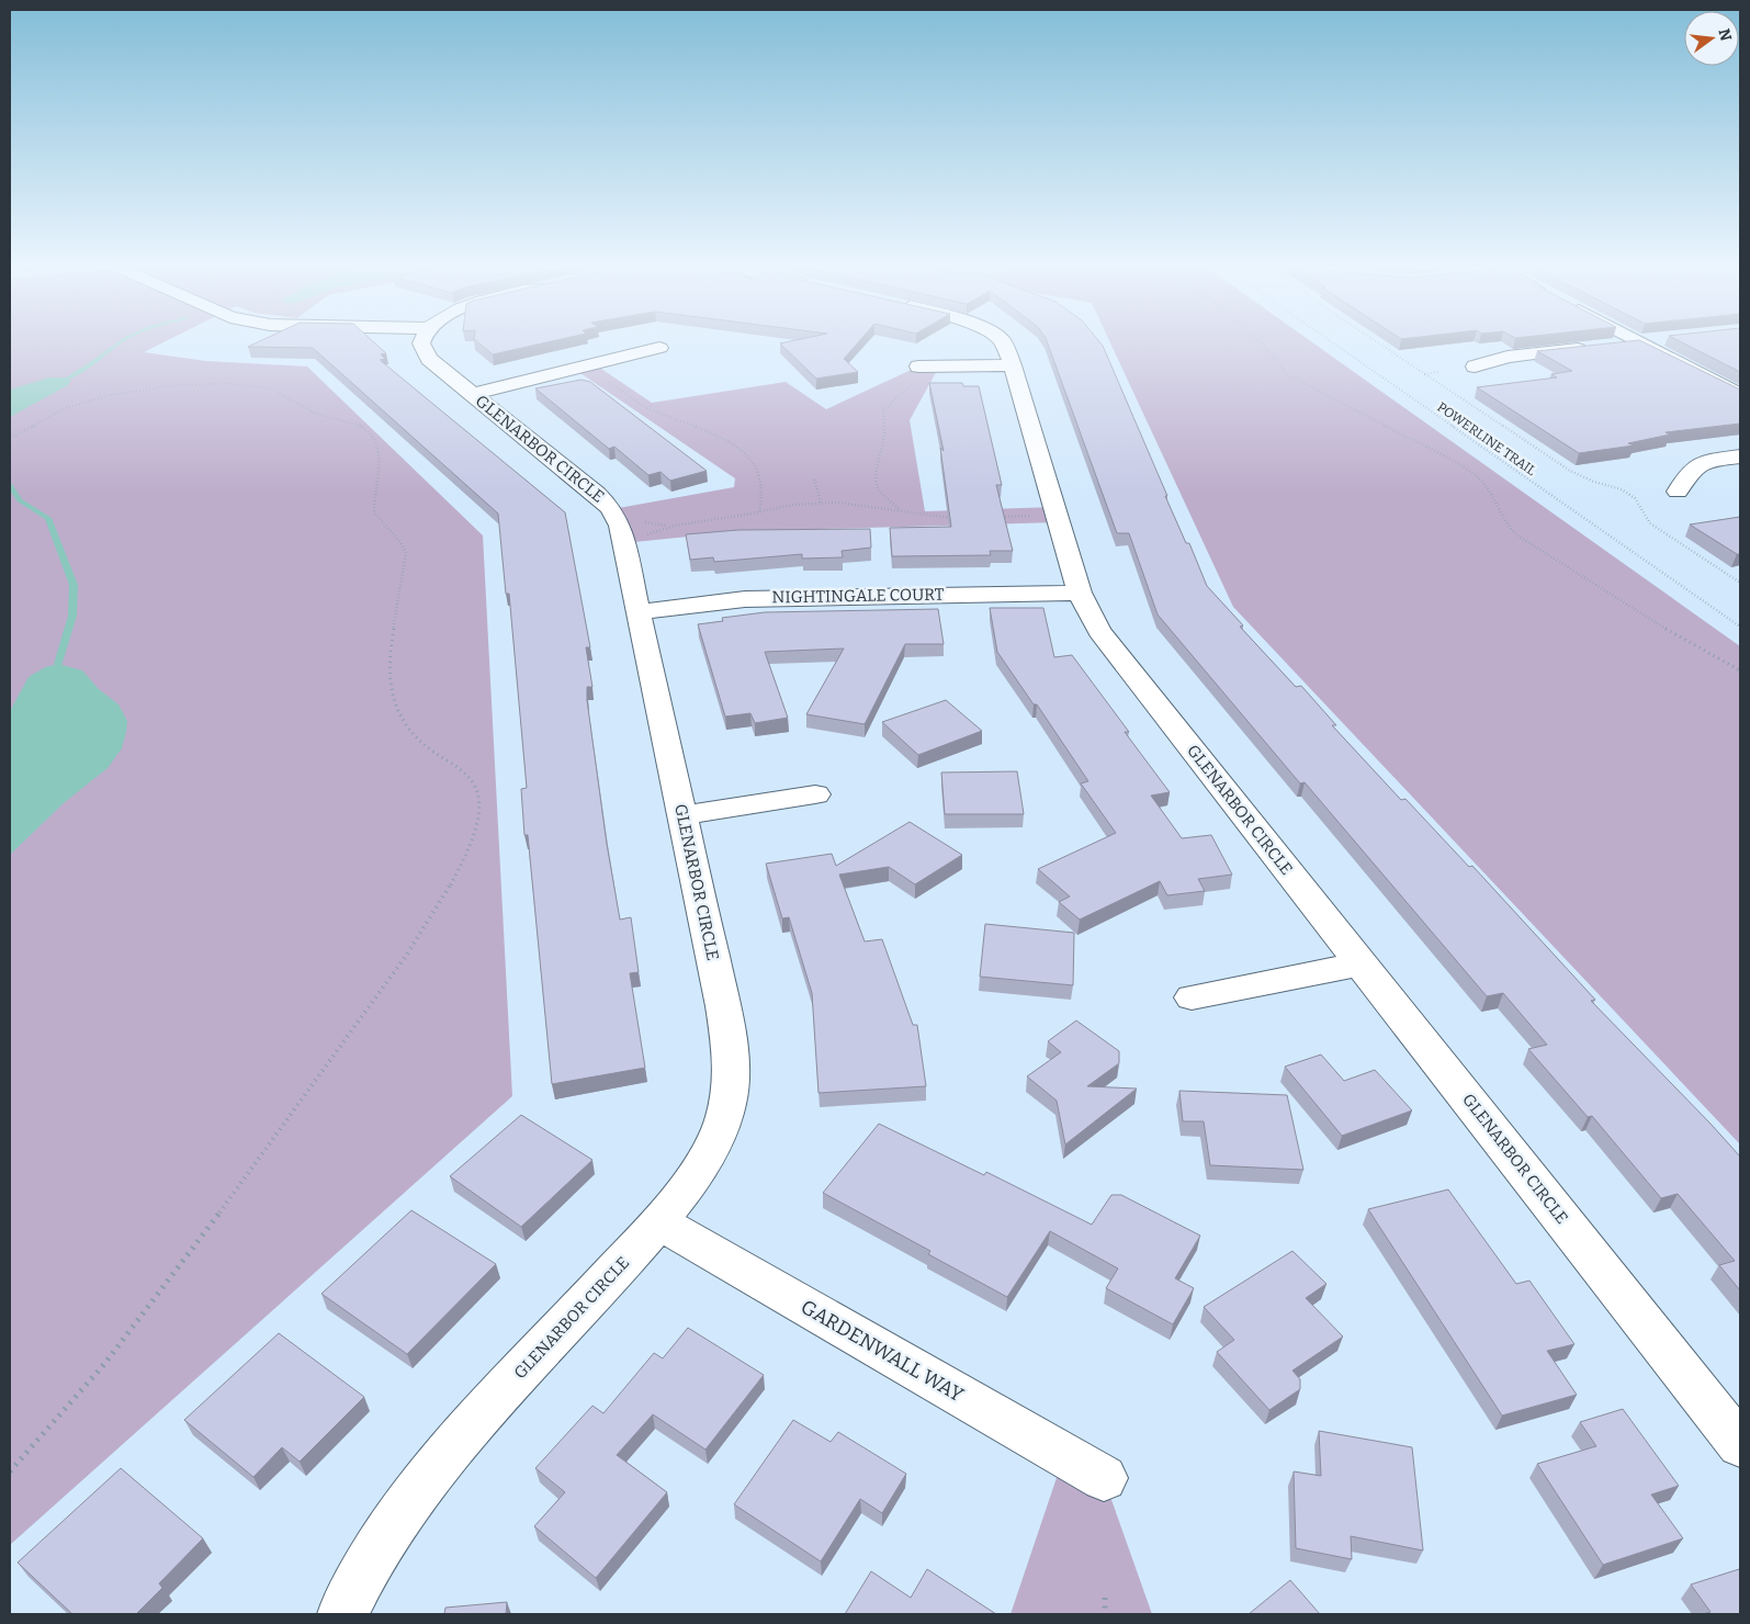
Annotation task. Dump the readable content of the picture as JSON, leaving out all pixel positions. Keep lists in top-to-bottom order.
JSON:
{
  "streets": {
    "street": ["GLENARBOR CIRCLE", "NIGHTINGALE COURT", "GARDENWALL WAY"],
    "path": ["POWERLINE TRAIL"]
  },
  "crossings": [
    ["GLENARBOR CIRCLE", "NIGHTINGALE COURT"],
    ["GLENARBOR CIRCLE", "GARDENWALL WAY"]
  ],
  "north": "right"
}
